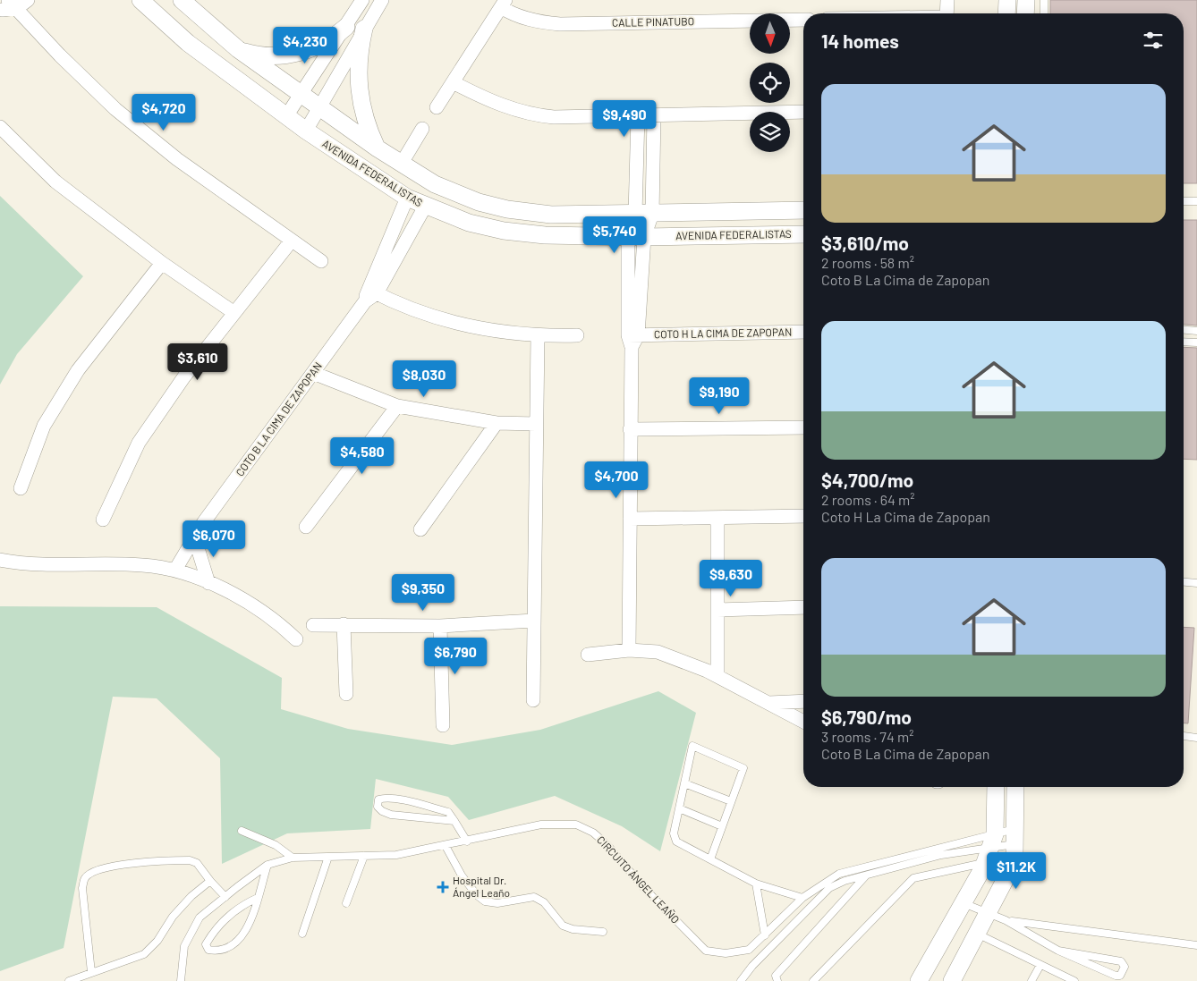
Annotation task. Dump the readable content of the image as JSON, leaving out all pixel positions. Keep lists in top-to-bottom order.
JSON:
{
  "streets": {
    "street": [
      "CALLE PINATUBO",
      "AVENIDA FEDERALISTAS",
      "COTO H LA CIMA DE ZAPOPAN",
      "COTO B LA CIMA DE ZAPOPAN"
    ],
    "lane": ["CIRCUITO ÁNGEL LEAÑO"]
  },
  "crossings": [
    ["AVENIDA FEDERALISTAS", "COTO B LA CIMA DE ZAPOPAN"]
  ],
  "places": {
    "health": ["Hospital Dr. Ángel Leaño"]
  },
  "north": "bottom",
  "page": {
    "heading": "14 homes",
    "price": [
      "$4,230",
      "$4,720",
      "$9,490",
      "$5,740",
      "$3,610",
      "$8,030",
      "$9,190",
      "$4,580",
      "$4,700",
      "$6,070",
      "$9,630",
      "$9,350",
      "$6,790",
      "$11.2K"
    ],
    "list": [
      {
        "name": "$3,610/mo",
        "note": "2 rooms · 58 m² · Coto B La Cima de Zapopan"
      },
      {
        "name": "$4,700/mo",
        "note": "2 rooms · 64 m² · Coto H La Cima de Zapopan"
      },
      {
        "name": "$6,790/mo",
        "note": "3 rooms · 74 m² · Coto B La Cima de Zapopan"
      }
    ]
  }
}
